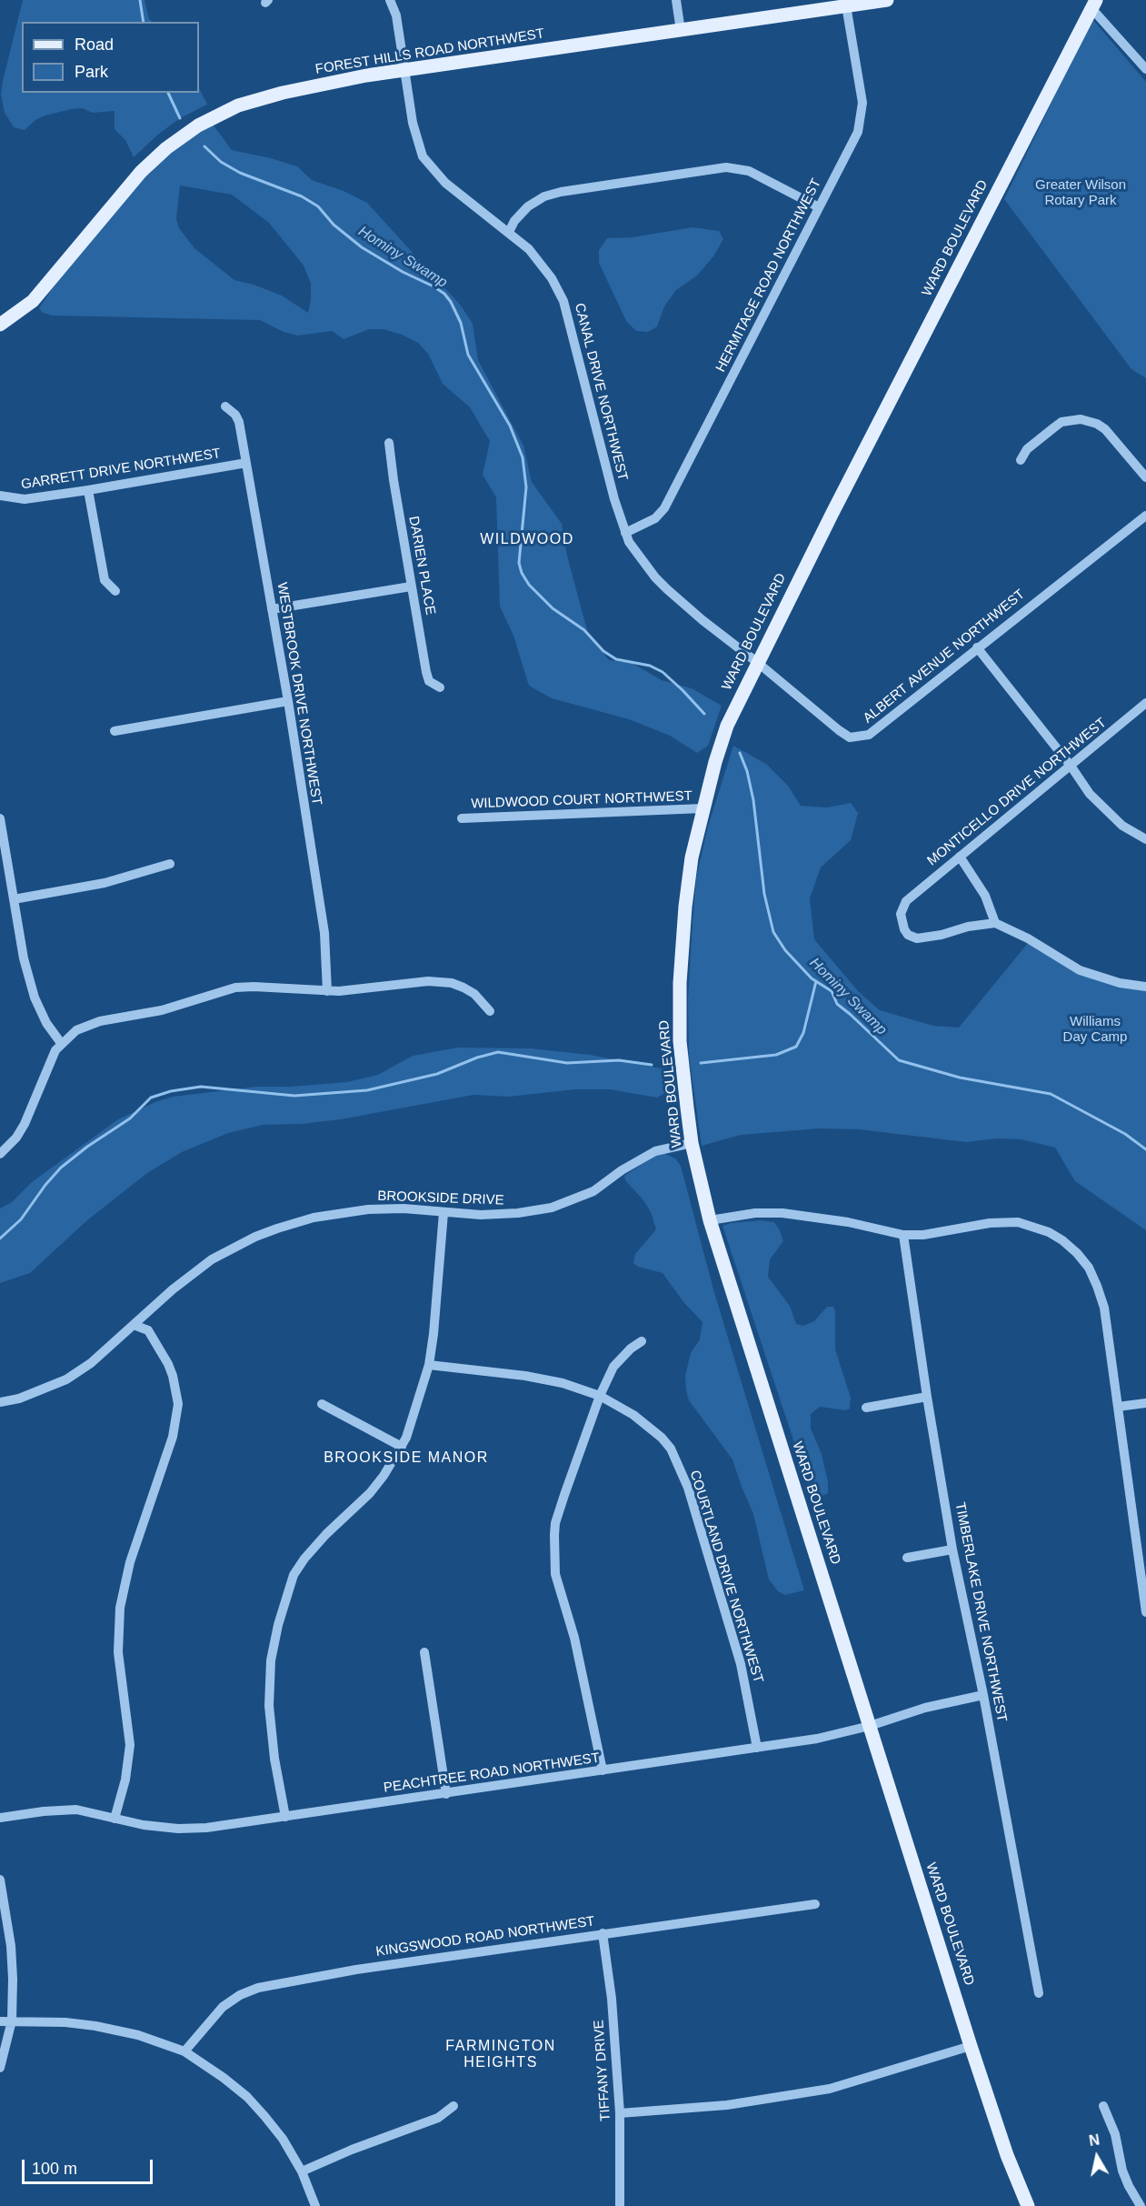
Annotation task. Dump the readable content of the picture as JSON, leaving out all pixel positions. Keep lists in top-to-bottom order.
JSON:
{
  "streets": {
    "main road": ["FOREST HILLS ROAD NORTHWEST", "WARD BOULEVARD"],
    "street": [
      "HERMITAGE ROAD NORTHWEST",
      "CANAL DRIVE NORTHWEST",
      "GARRETT DRIVE NORTHWEST",
      "DARIEN PLACE",
      "ALBERT AVENUE NORTHWEST",
      "WESTBROOK DRIVE NORTHWEST",
      "MONTICELLO DRIVE NORTHWEST",
      "WILDWOOD COURT NORTHWEST",
      "BROOKSIDE DRIVE",
      "COURTLAND DRIVE NORTHWEST",
      "TIMBERLAKE DRIVE NORTHWEST",
      "PEACHTREE ROAD NORTHWEST",
      "KINGSWOOD ROAD NORTHWEST",
      "TIFFANY DRIVE"
    ]
  },
  "crossings": [
    ["FOREST HILLS ROAD NORTHWEST", "HERMITAGE ROAD NORTHWEST"],
    ["FOREST HILLS ROAD NORTHWEST", "CANAL DRIVE NORTHWEST"],
    ["WARD BOULEVARD", "CANAL DRIVE NORTHWEST"],
    ["WARD BOULEVARD", "ALBERT AVENUE NORTHWEST"],
    ["WARD BOULEVARD", "WILDWOOD COURT NORTHWEST"],
    ["WARD BOULEVARD", "BROOKSIDE DRIVE"],
    ["WARD BOULEVARD", "PEACHTREE ROAD NORTHWEST"],
    ["HERMITAGE ROAD NORTHWEST", "CANAL DRIVE NORTHWEST"],
    ["CANAL DRIVE NORTHWEST", "ALBERT AVENUE NORTHWEST"],
    ["GARRETT DRIVE NORTHWEST", "WESTBROOK DRIVE NORTHWEST"],
    ["COURTLAND DRIVE NORTHWEST", "PEACHTREE ROAD NORTHWEST"],
    ["TIMBERLAKE DRIVE NORTHWEST", "PEACHTREE ROAD NORTHWEST"],
    ["KINGSWOOD ROAD NORTHWEST", "TIFFANY DRIVE"]
  ],
  "districts": ["WILDWOOD", "BROOKSIDE MANOR", "FARMINGTON HEIGHTS"],
  "water": ["Hominy Swamp"],
  "parks": ["Greater Wilson Rotary Park", "Williams Day Camp"],
  "legend": ["Road", "Park"],
  "scale_bar": "100 m",
  "north": "top"
}
